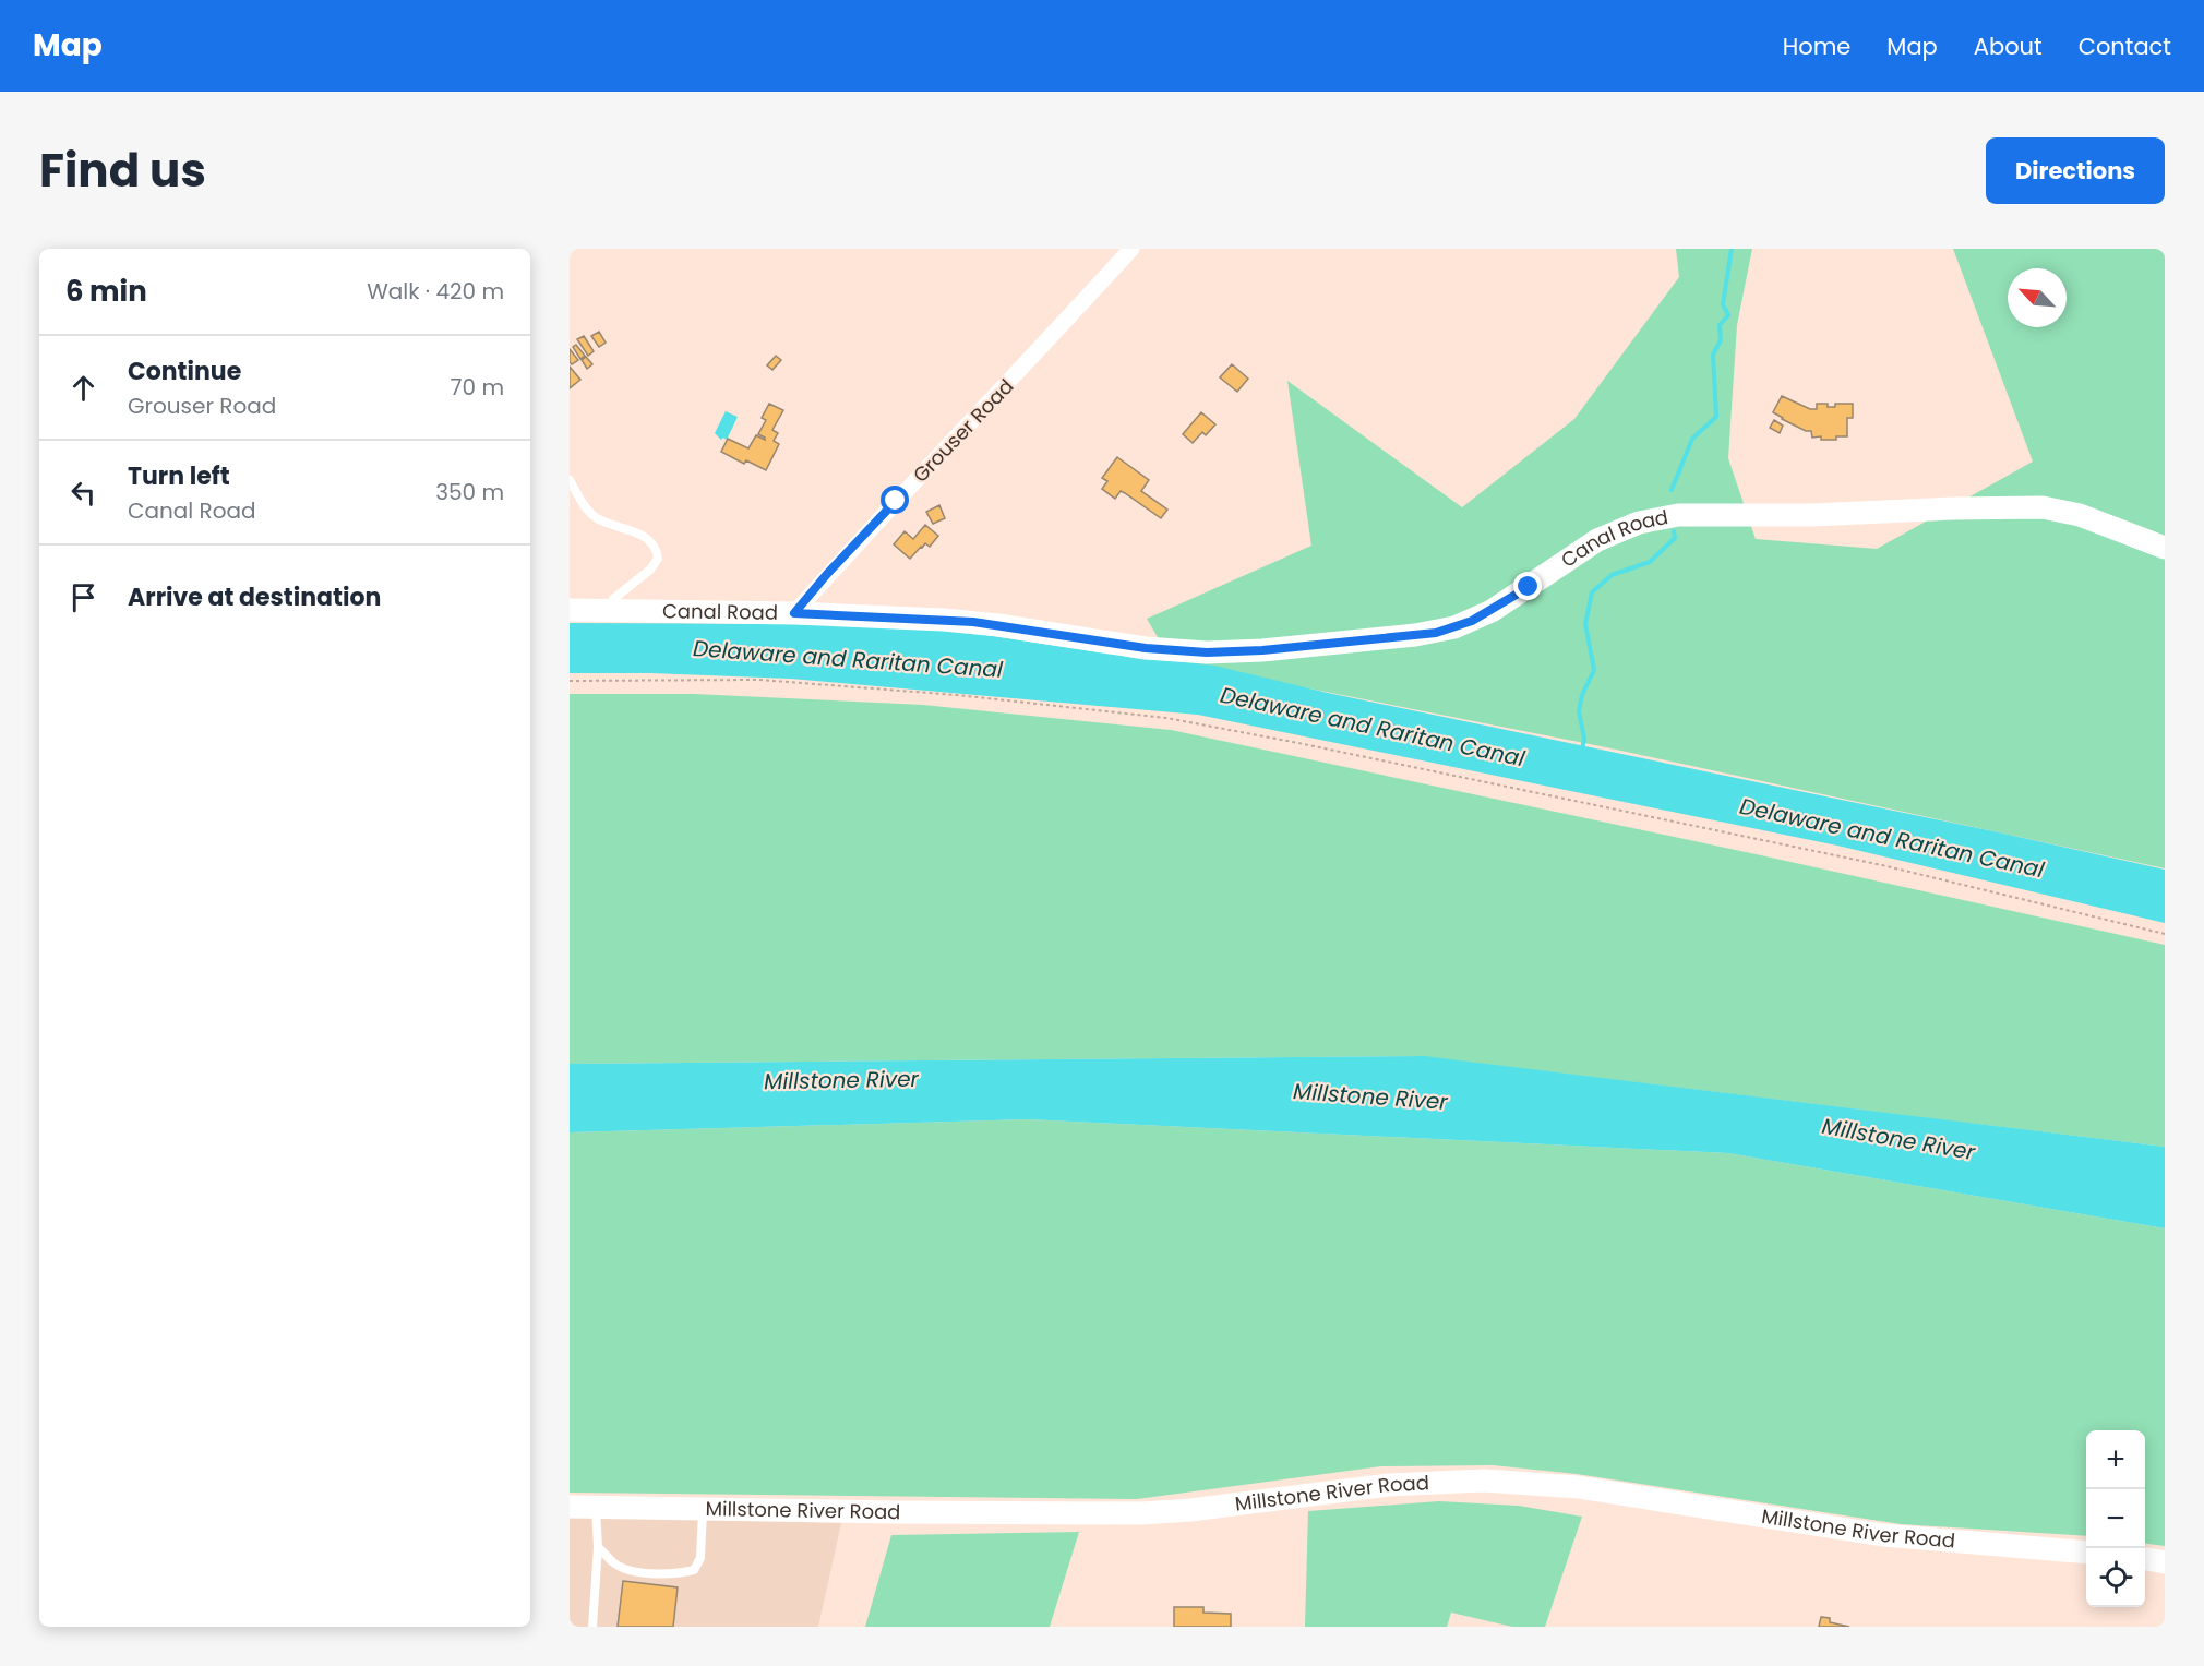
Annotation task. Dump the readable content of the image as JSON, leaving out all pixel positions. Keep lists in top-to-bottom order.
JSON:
{
  "streets": {
    "street": ["Grouser Road", "Canal Road", "Millstone River Road"]
  },
  "crossings": [
    ["Grouser Road", "Canal Road"]
  ],
  "water": ["Delaware and Raritan Canal", "Millstone River"],
  "north": "top left",
  "page": {
    "header": "Map",
    "nav": [
      "Home",
      "Map",
      "About",
      "Contact"
    ],
    "title": "Find us",
    "buttons": "Directions",
    "heading": ["6 min", "Walk · 420 m"],
    "list": [
      ["Continue", "Grouser Road", "70 m"],
      ["Turn left", "Canal Road", "350 m"],
      "Arrive at destination"
    ],
    "map_buttons": ["+", "−"]
  }
}
